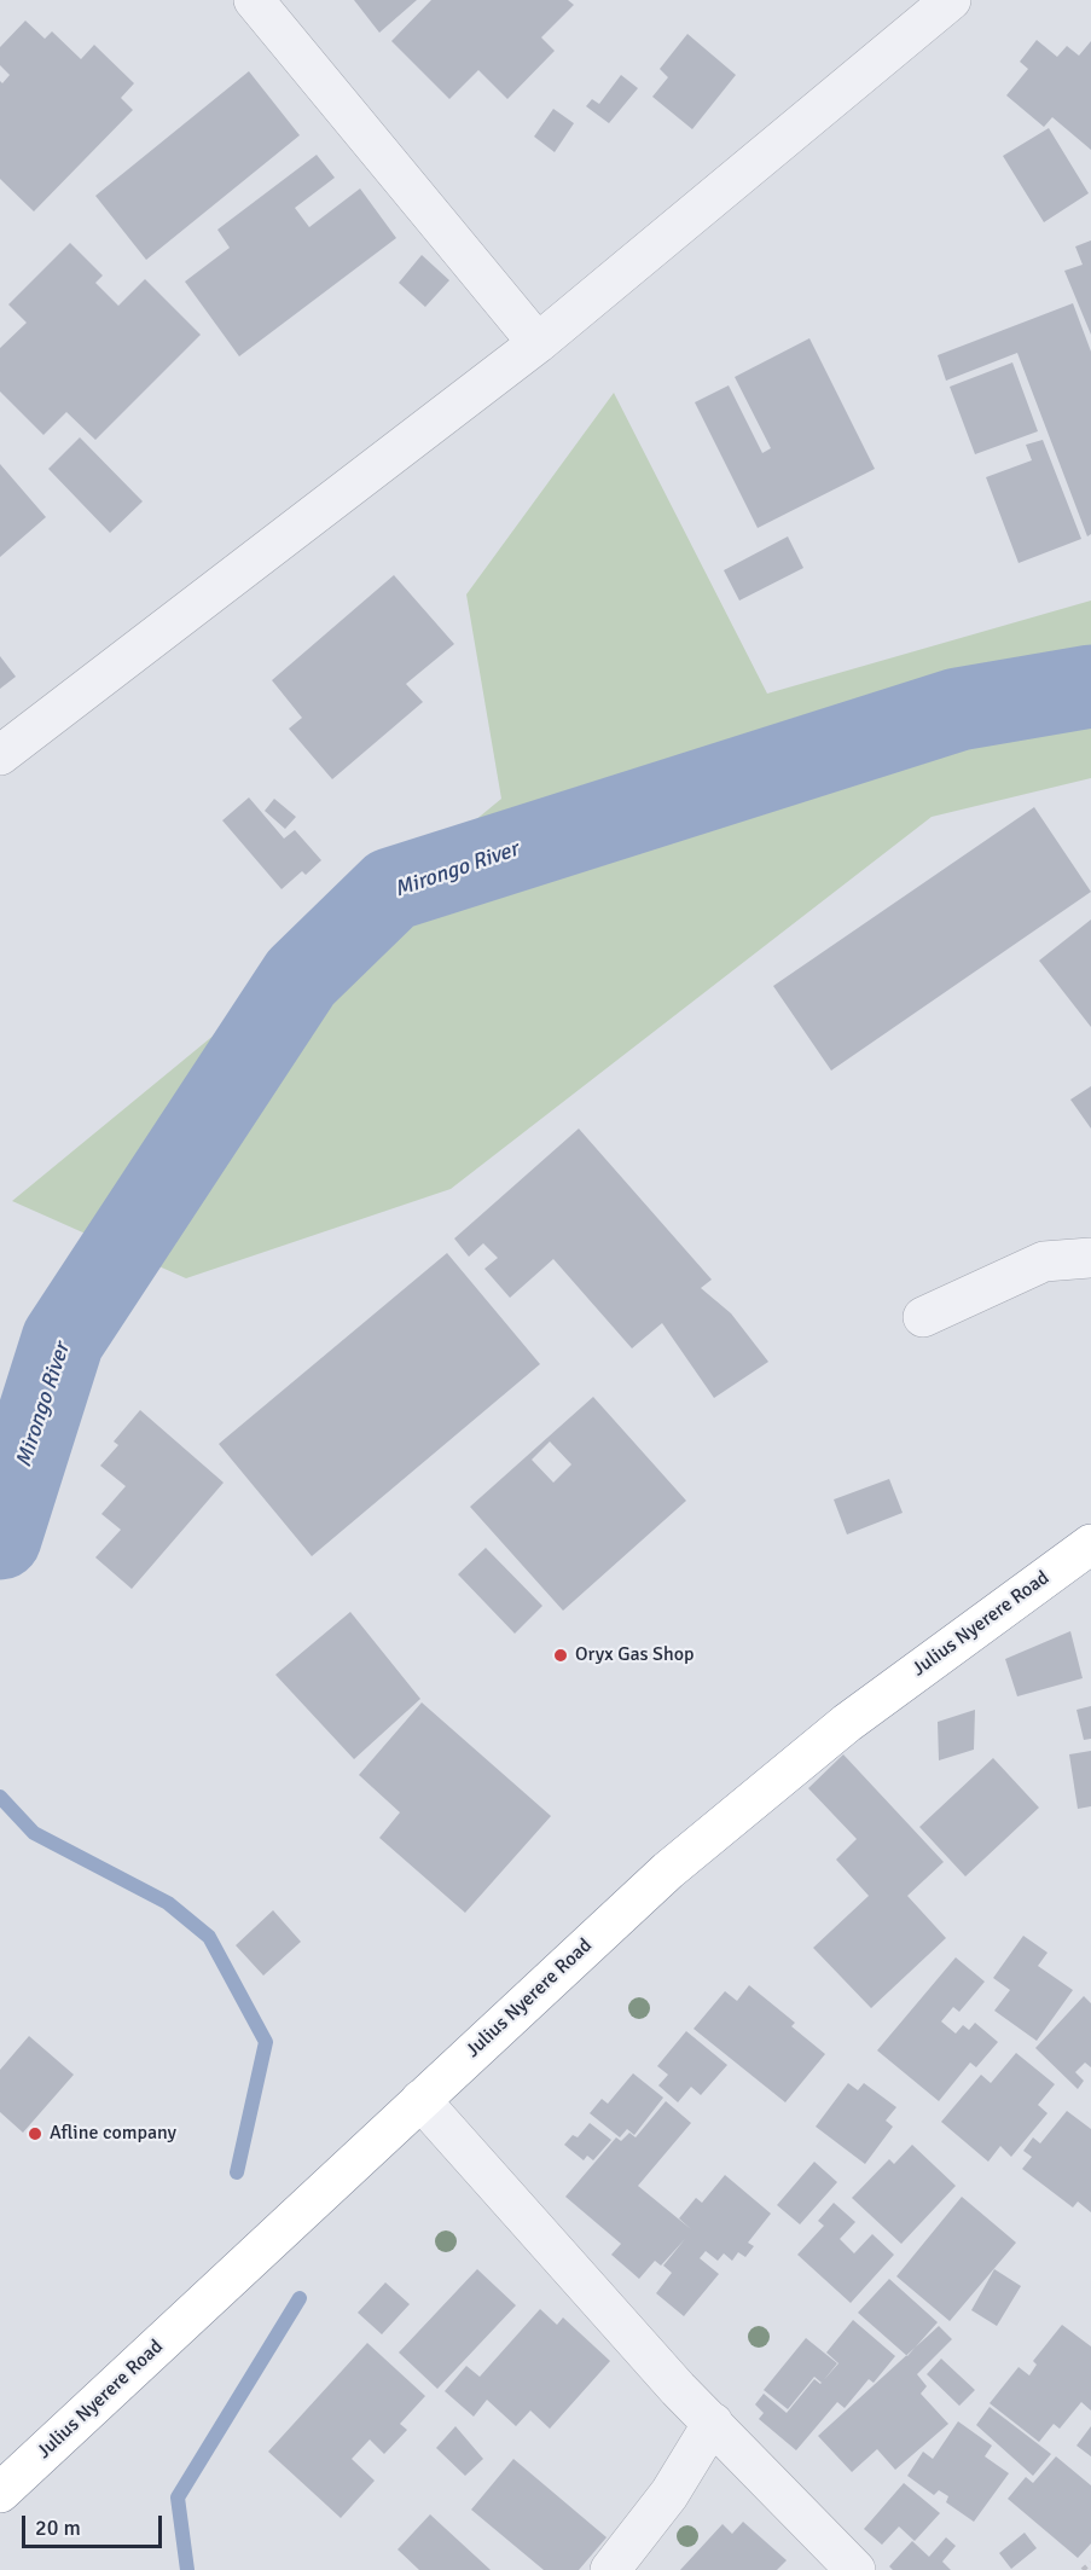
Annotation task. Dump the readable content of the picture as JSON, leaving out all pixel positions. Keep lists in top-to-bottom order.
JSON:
{
  "streets": {
    "highway": ["Julius Nyerere Road"]
  },
  "water": ["Mirongo River"],
  "places": ["Oryx Gas Shop", "Afline company"],
  "scale_bar": "20 m"
}
